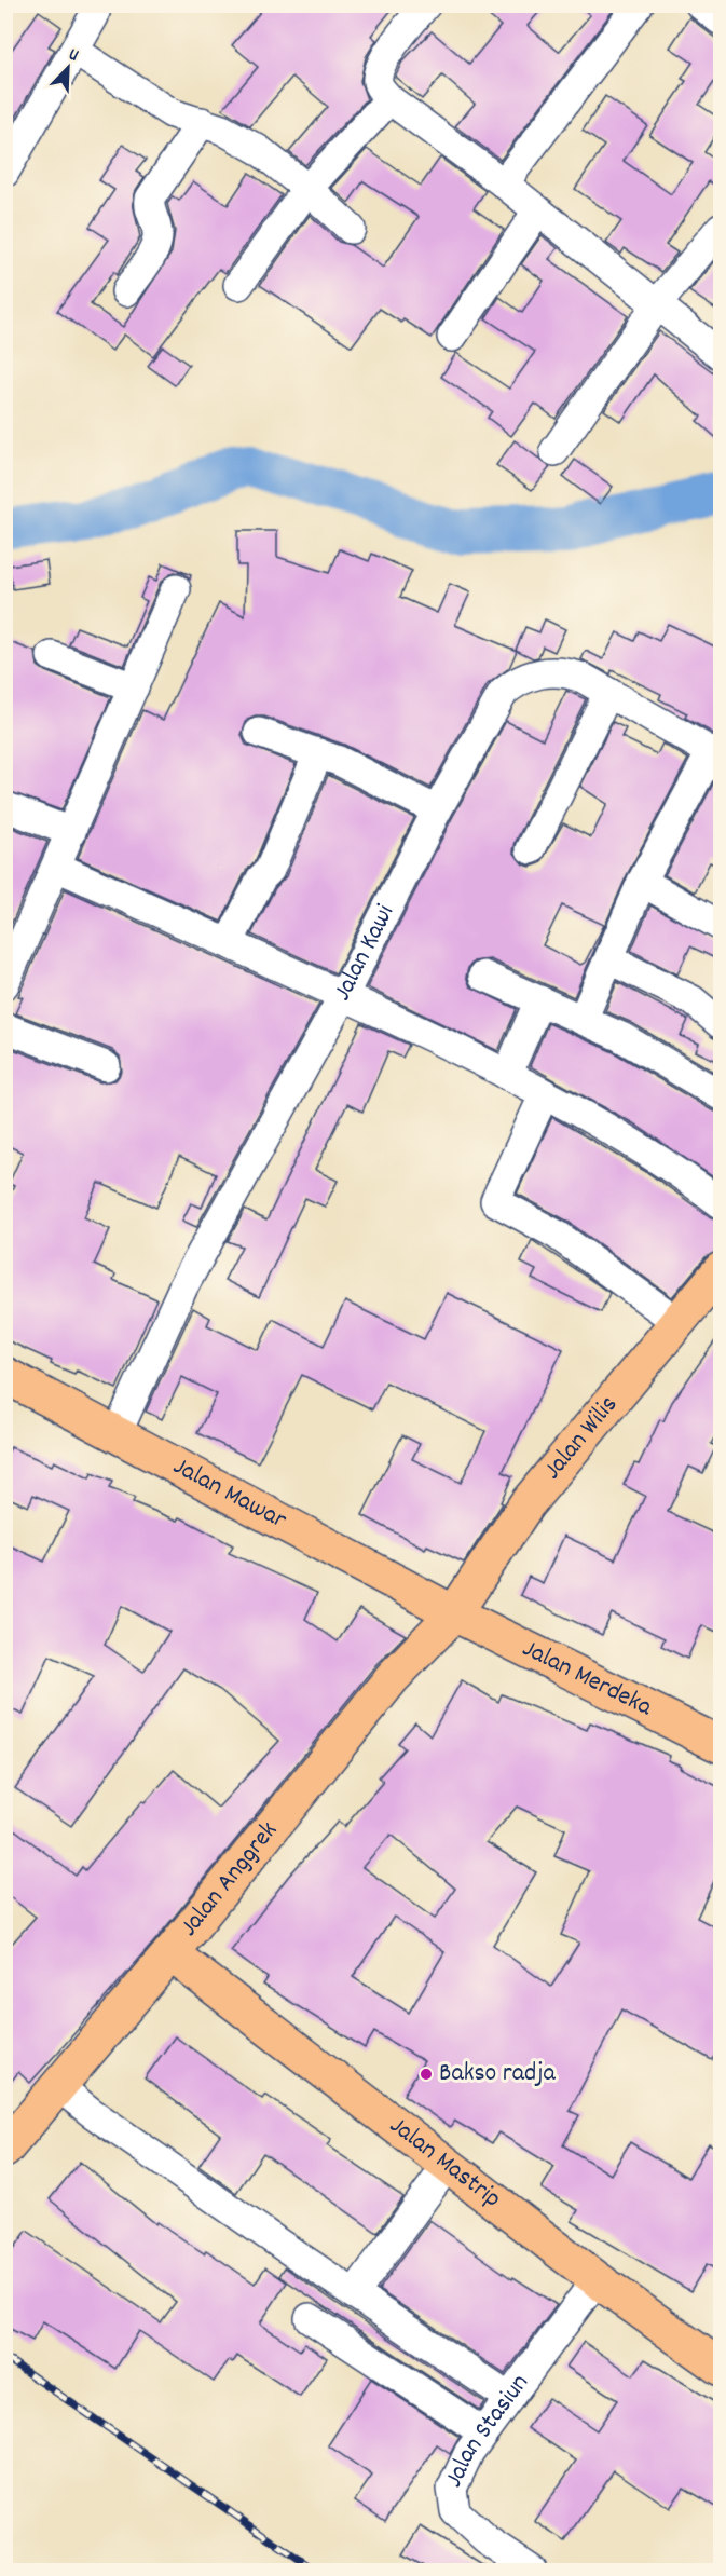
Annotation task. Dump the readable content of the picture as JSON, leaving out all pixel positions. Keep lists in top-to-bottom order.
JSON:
{
  "streets": {
    "main road": [
      "Jalan Wilis",
      "Jalan Mawar",
      "Jalan Merdeka",
      "Jalan Anggrek",
      "Jalan Mastrip"
    ],
    "street": ["Jalan Kawi", "Jalan Stasiun"]
  },
  "crossings": [
    ["Jalan Kawi", "Jalan Mawar"],
    ["Jalan Wilis", "Jalan Mawar"],
    ["Jalan Wilis", "Jalan Merdeka"],
    ["Jalan Wilis", "Jalan Anggrek"],
    ["Jalan Mawar", "Jalan Merdeka"],
    ["Jalan Mawar", "Jalan Anggrek"],
    ["Jalan Merdeka", "Jalan Anggrek"],
    ["Jalan Anggrek", "Jalan Mastrip"],
    ["Jalan Mastrip", "Jalan Stasiun"]
  ],
  "places": ["Bakso radja"],
  "north": "top right"
}
